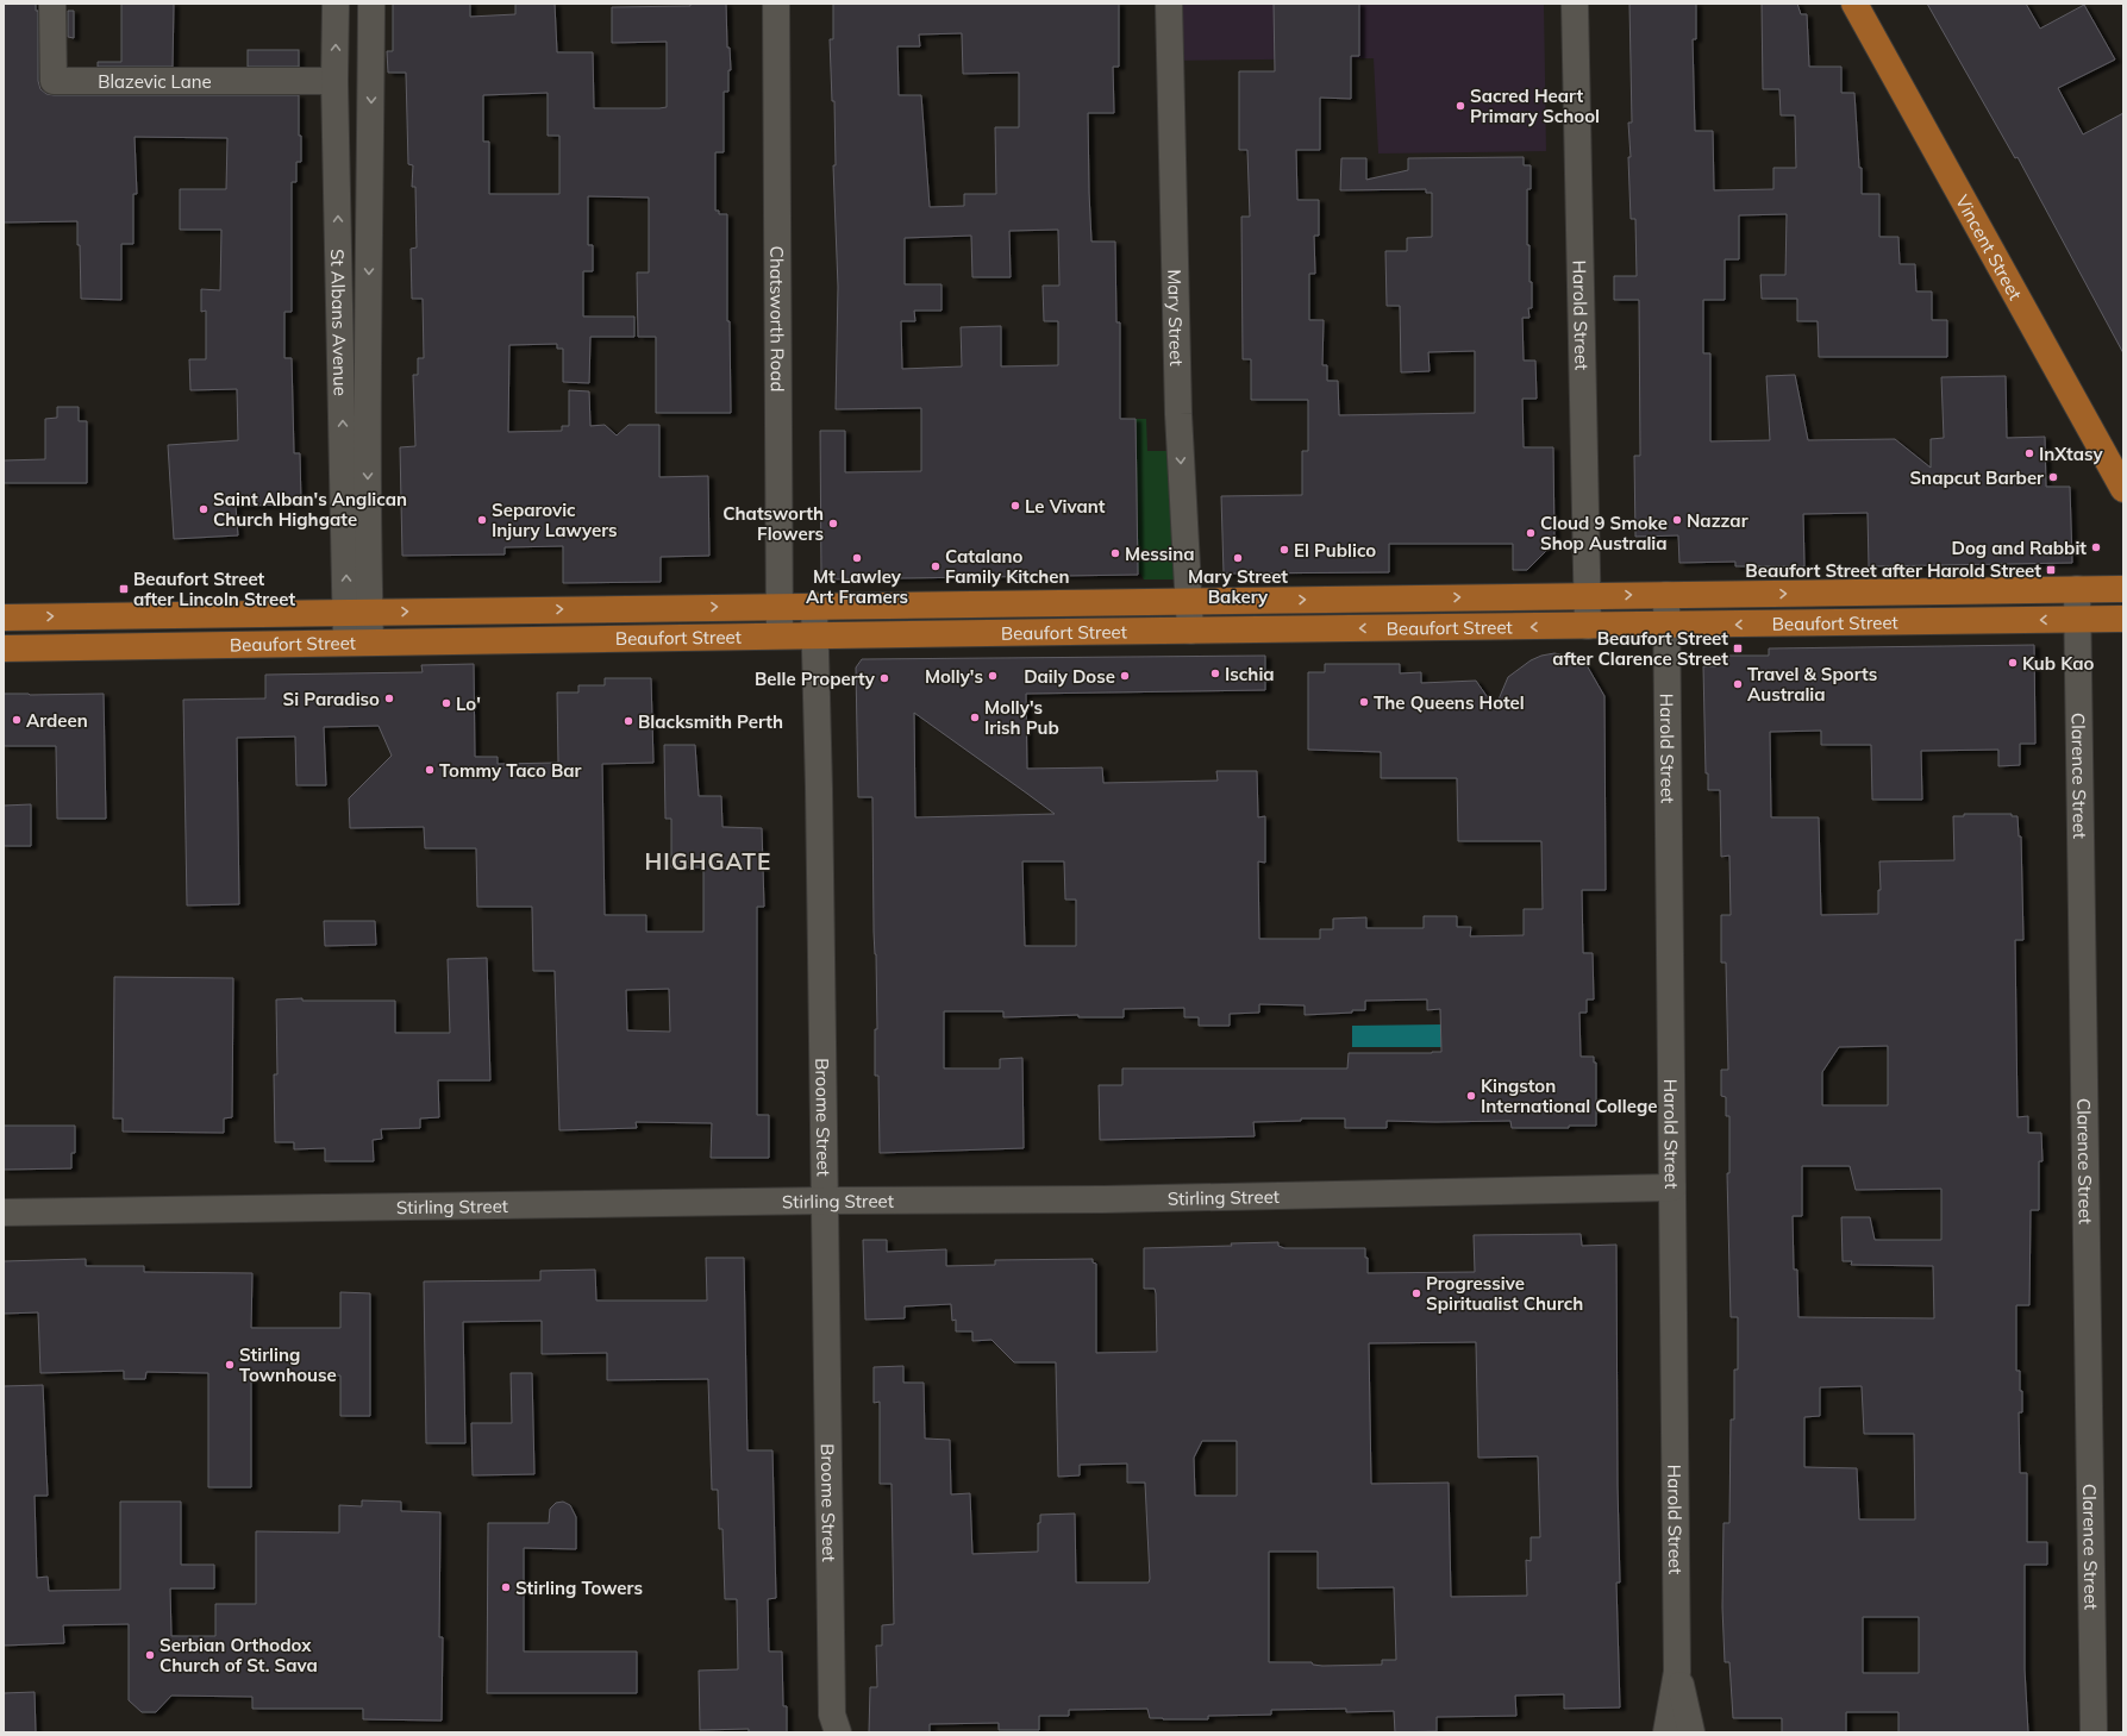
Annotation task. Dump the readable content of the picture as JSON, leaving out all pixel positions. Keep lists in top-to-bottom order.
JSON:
{
  "streets": {
    "main road": ["Vincent Street", "Beaufort Street"],
    "street": [
      "Blazevic Lane",
      "Harold Street",
      "Mary Street",
      "Chatsworth Road",
      "St Albans Avenue",
      "Clarence Street",
      "Broome Street",
      "Stirling Street"
    ]
  },
  "crossings": [
    ["Blazevic Lane", "St Albans Avenue"],
    ["Harold Street", "Beaufort Street"],
    ["Harold Street", "Stirling Street"],
    ["Mary Street", "Beaufort Street"],
    ["Chatsworth Road", "Beaufort Street"],
    ["St Albans Avenue", "Beaufort Street"],
    ["Beaufort Street", "Clarence Street"],
    ["Beaufort Street", "Broome Street"],
    ["Broome Street", "Stirling Street"]
  ],
  "one_way": ["Mary Street"],
  "districts": ["HIGHGATE"],
  "places": {
    "other": [
      "Sacred Heart Primary School",
      "InXtasy",
      "Snapcut Barber",
      "Le Vivant",
      "Saint Alban's Anglican Church Highgate",
      "Separovic Injury Lawyers",
      "Nazzar",
      "Chatsworth Flowers",
      "Cloud 9 Smoke Shop Australia",
      "Dog and Rabbit",
      "El Publico",
      "Messina",
      "Mt Lawley Art Framers",
      "Mary Street Bakery",
      "Catalano Family Kitchen",
      "Kub Kao",
      "Ischia",
      "Molly's",
      "Daily Dose",
      "Belle Property",
      "Travel & Sports Australia",
      "Si Paradiso",
      "The Queens Hotel",
      "Lo'",
      "Molly's Irish Pub",
      "Ardeen",
      "Blacksmith Perth",
      "Tommy Taco Bar",
      "Kingston International College",
      "Progressive Spiritualist Church",
      "Stirling Townhouse",
      "Stirling Towers",
      "Serbian Orthodox Church of St. Sava"
    ],
    "transit": ["Beaufort Street after Harold Street", "Beaufort Street after Lincoln Street", "Beaufort Street after Clarence Street"]
  }
}
